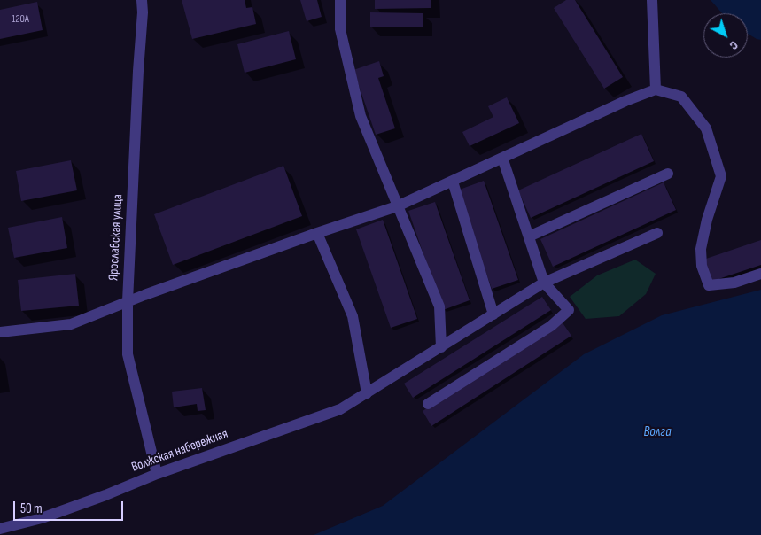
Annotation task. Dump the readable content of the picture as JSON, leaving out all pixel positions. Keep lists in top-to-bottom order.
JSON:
{
  "streets": {
    "street": ["Ярославская улица", "Волжская набережная"]
  },
  "crossings": [
    ["Ярославская улица", "Волжская набережная"]
  ],
  "water": ["Волга"],
  "house_numbers": ["120А"],
  "scale_bar": "50 m",
  "north": "bottom right"
}
